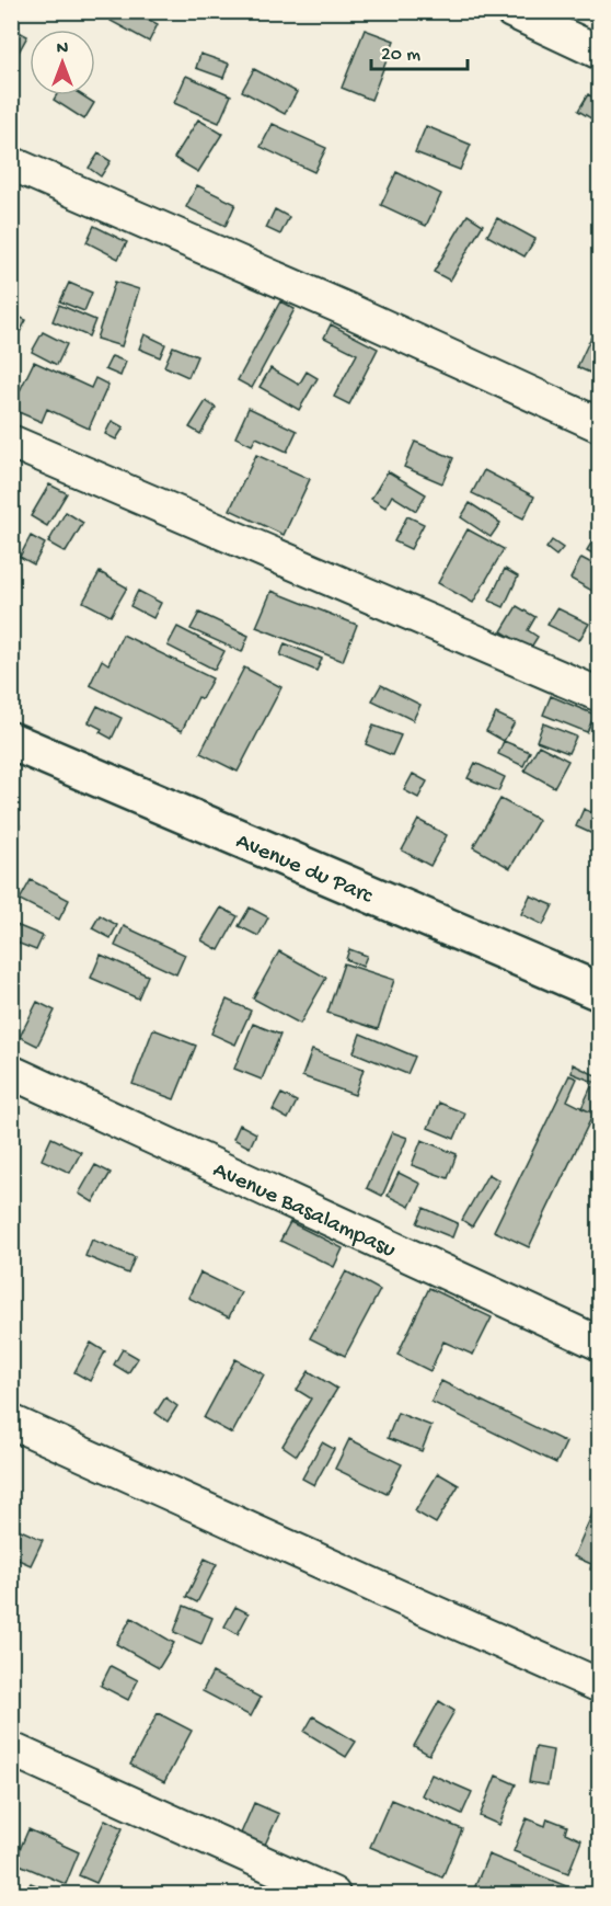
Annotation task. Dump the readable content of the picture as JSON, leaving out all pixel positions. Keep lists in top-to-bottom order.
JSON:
{
  "streets": {
    "street": ["Avenue du Parc", "Avenue Basalampasu"]
  },
  "scale_bar": "20 m",
  "north": "top"
}
